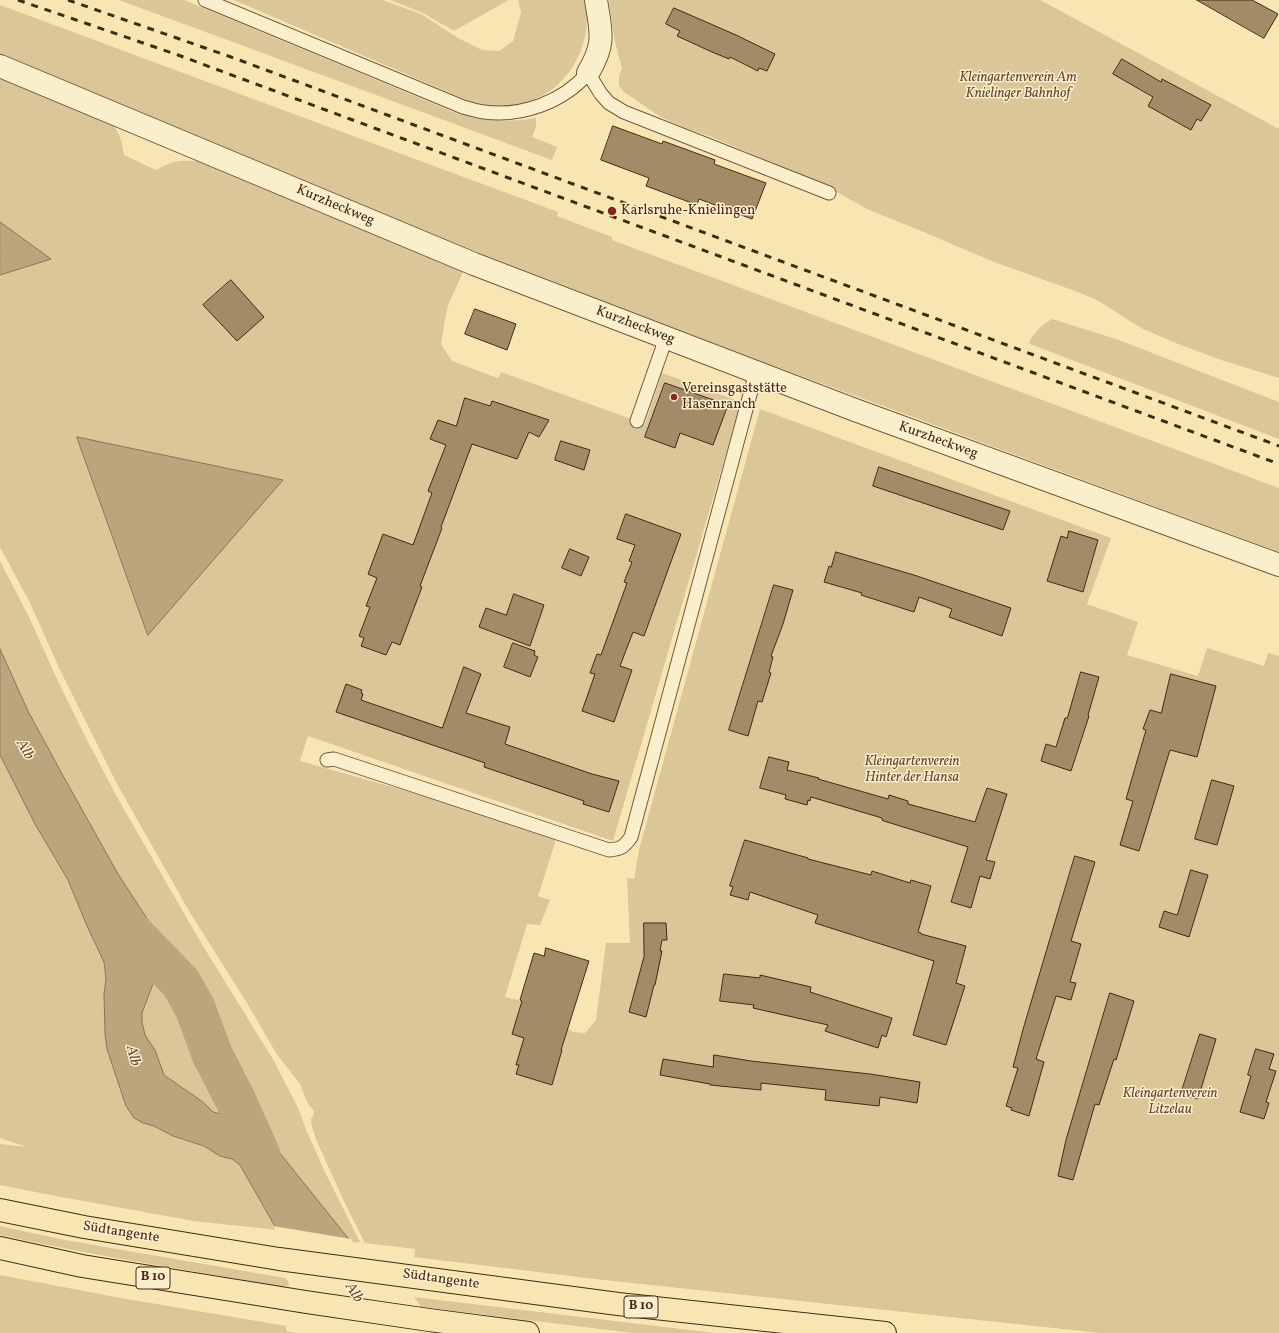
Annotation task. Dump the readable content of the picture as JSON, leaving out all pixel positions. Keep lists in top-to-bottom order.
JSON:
{
  "streets": {
    "highway": ["Südtangente", "B 10"],
    "street": ["Kurzheckweg"]
  },
  "water": ["Alb"],
  "parks": ["Kleingartenverein Am Knielinger Bahnhof", "Kleingartenverein Hinter der Hansa", "Kleingartenverein Litzelau"],
  "places": ["Karlsruhe-Knielingen", "Vereinsgaststätte Hasenranch"]
}
